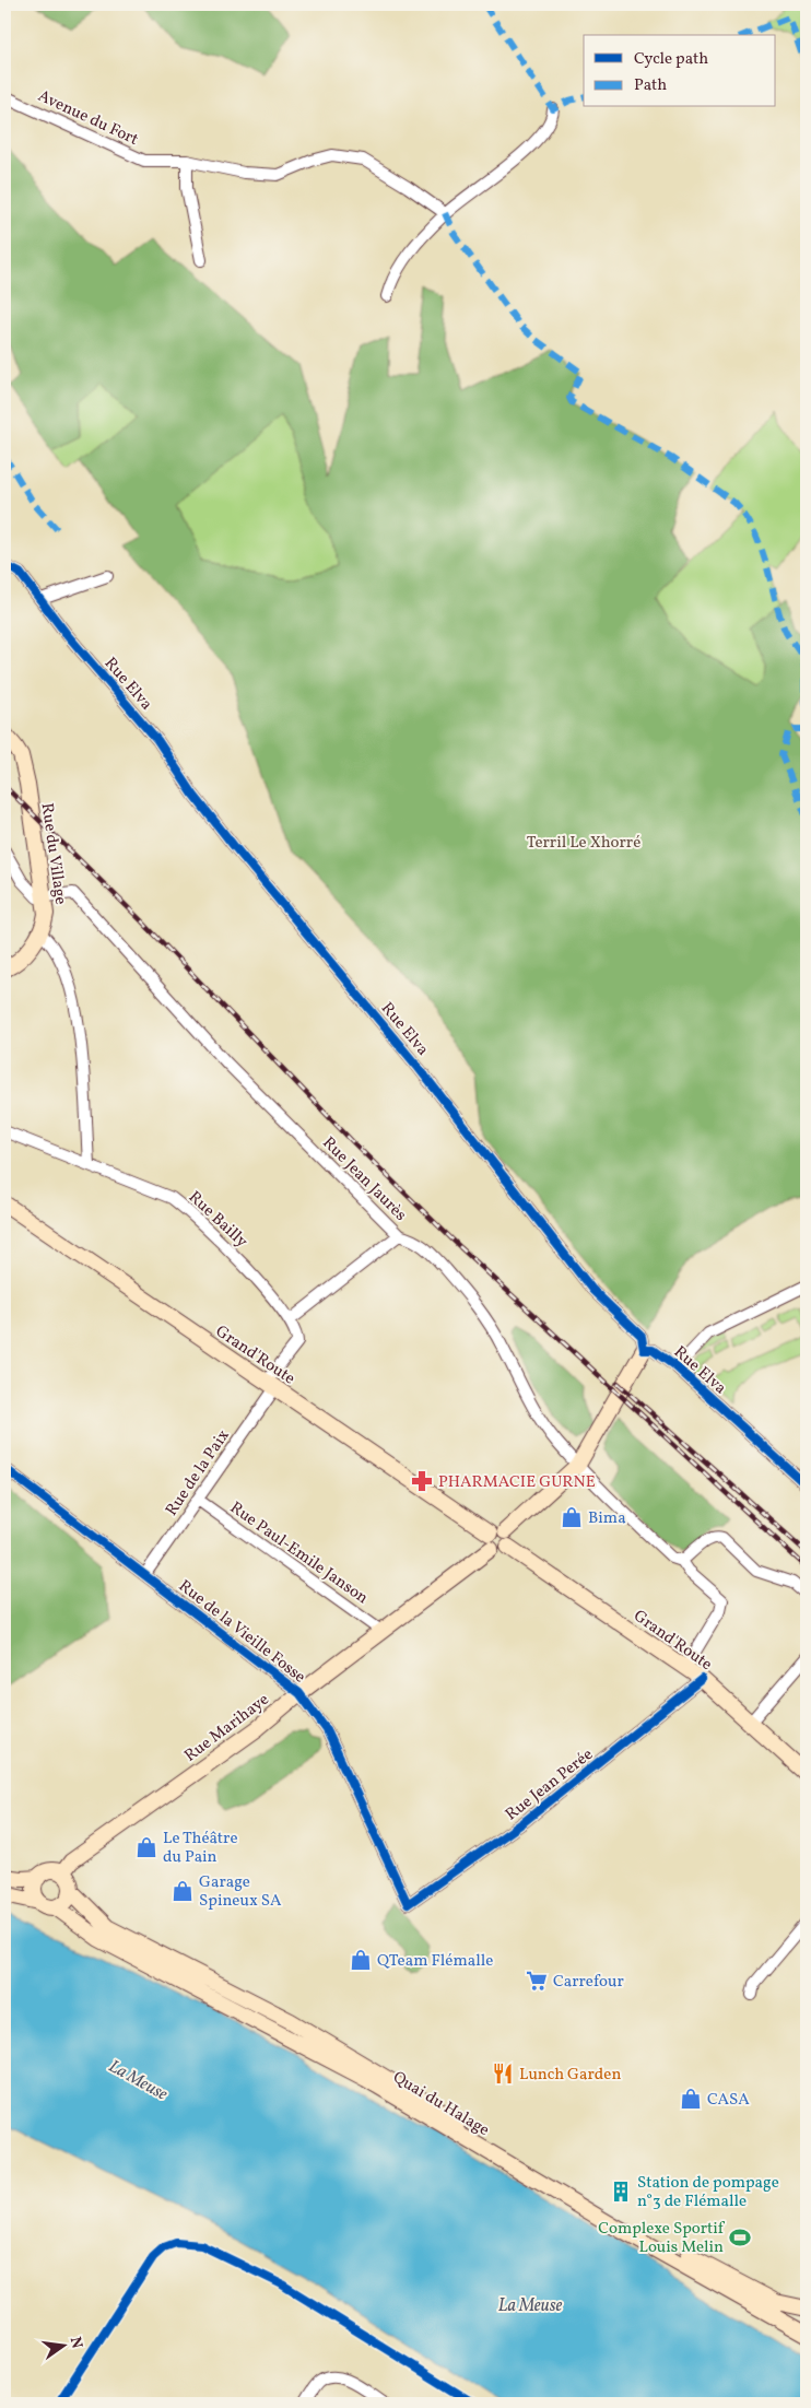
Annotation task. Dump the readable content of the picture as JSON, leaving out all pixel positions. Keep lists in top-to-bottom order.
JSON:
{
  "streets": {
    "street": [
      "Avenue du Fort",
      "Rue Elva",
      "Rue du Village",
      "Rue Jean Jaurès",
      "Rue Bailly",
      "Grand'Route",
      "Rue de la Paix",
      "Rue Paul-Emile Janson",
      "Rue de la Vieille Fosse",
      "Rue Marihaye",
      "Rue Jean Perée",
      "Quai du Halage"
    ]
  },
  "crossings": [
    ["Rue du Village", "Rue Jean Jaurès"],
    ["Rue Jean Jaurès", "Grand'Route"],
    ["Rue Bailly", "Grand'Route"],
    ["Rue Bailly", "Rue de la Paix"],
    ["Grand'Route", "Rue de la Paix"],
    ["Grand'Route", "Rue Marihaye"],
    ["Grand'Route", "Rue Jean Perée"],
    ["Rue de la Paix", "Rue Paul-Emile Janson"],
    ["Rue de la Paix", "Rue de la Vieille Fosse"],
    ["Rue Paul-Emile Janson", "Rue Marihaye"],
    ["Rue de la Vieille Fosse", "Rue Marihaye"],
    ["Rue de la Vieille Fosse", "Rue Jean Perée"],
    ["Rue Marihaye", "Quai du Halage"]
  ],
  "water": ["La Meuse"],
  "parks": ["Terril Le Xhorré"],
  "places": {
    "pharmacy": ["PHARMACIE GURNE"],
    "shop": [
      "Bima",
      "Le Théâtre du Pain",
      "Garage Spineux SA",
      "QTeam Flémalle",
      "CASA"
    ],
    "supermarket": ["Carrefour"],
    "restaurant": ["Lunch Garden"],
    "building": ["Station de pompage n°3 de Flémalle"],
    "sports": ["Complexe Sportif Louis Melin"]
  },
  "legend": ["Cycle path", "Path"],
  "north": "right"
}
